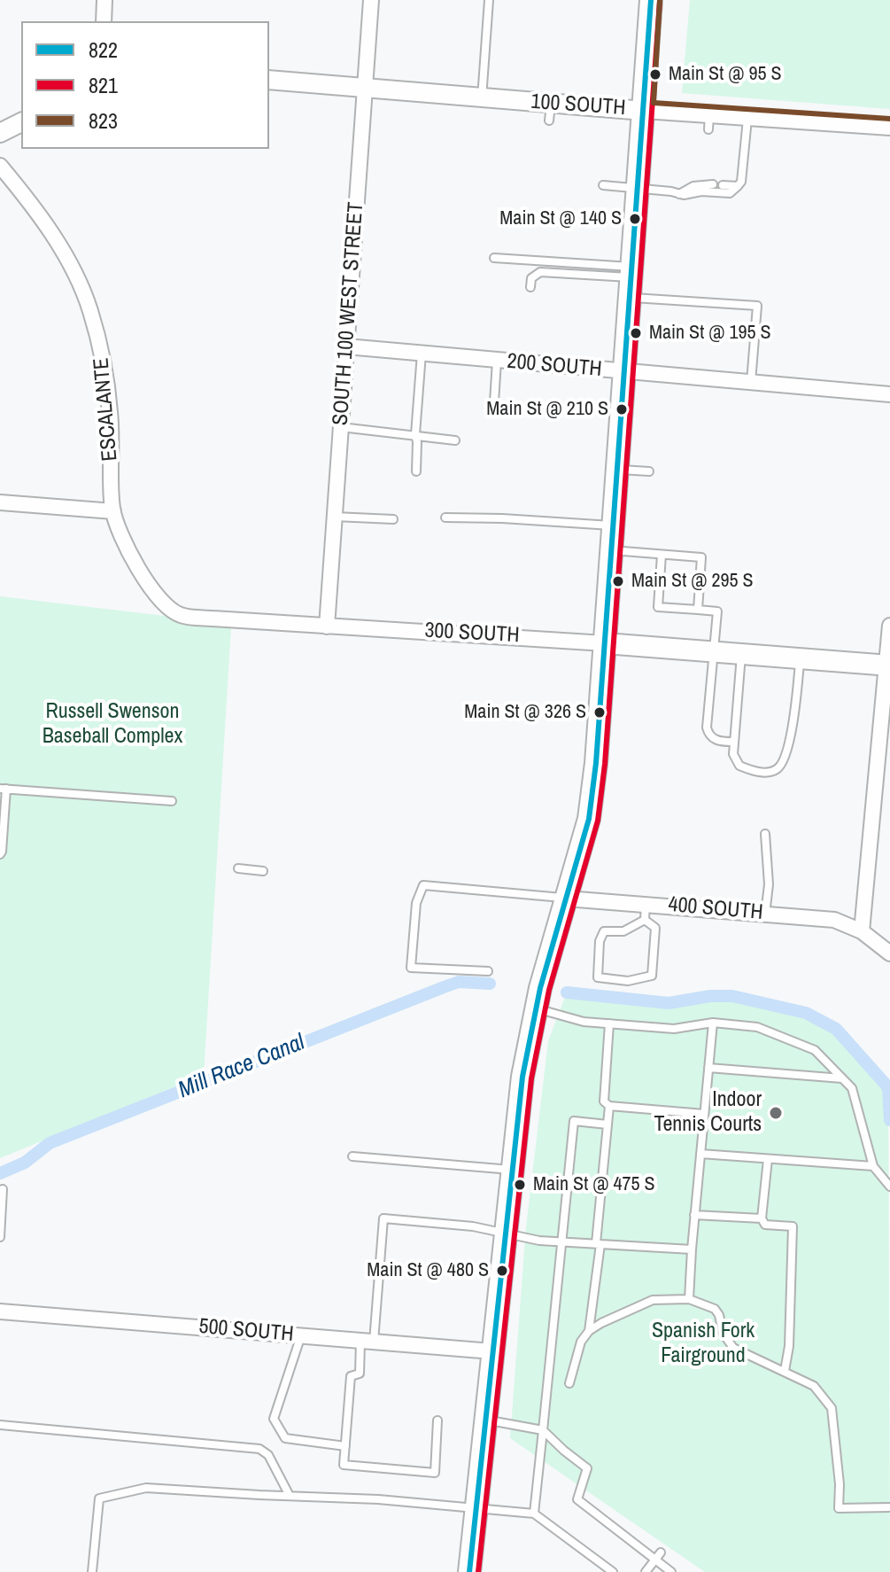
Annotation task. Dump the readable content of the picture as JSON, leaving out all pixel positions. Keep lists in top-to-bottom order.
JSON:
{
  "streets": {
    "main road": ["300 SOUTH"],
    "street": [
      "100 SOUTH",
      "SOUTH 100 WEST STREET",
      "200 SOUTH",
      "ESCALANTE",
      "400 SOUTH",
      "500 SOUTH"
    ]
  },
  "crossings": [
    ["100 SOUTH", "SOUTH 100 WEST STREET"],
    ["SOUTH 100 WEST STREET", "200 SOUTH"],
    ["SOUTH 100 WEST STREET", "300 SOUTH"],
    ["ESCALANTE", "300 SOUTH"]
  ],
  "water": ["Mill Race Canal"],
  "parks": ["Russell Swenson Baseball Complex", "Spanish Fork Fairground"],
  "places": [
    "Main St @ 95 S",
    "Main St @ 140 S",
    "Main St @ 195 S",
    "Main St @ 210 S",
    "Main St @ 295 S",
    "Main St @ 326 S",
    "Indoor Tennis Courts",
    "Main St @ 475 S",
    "Main St @ 480 S"
  ],
  "lines": ["transit line 822", "transit line 821", "transit line 823"],
  "legend": ["822", "821", "823"]
}
